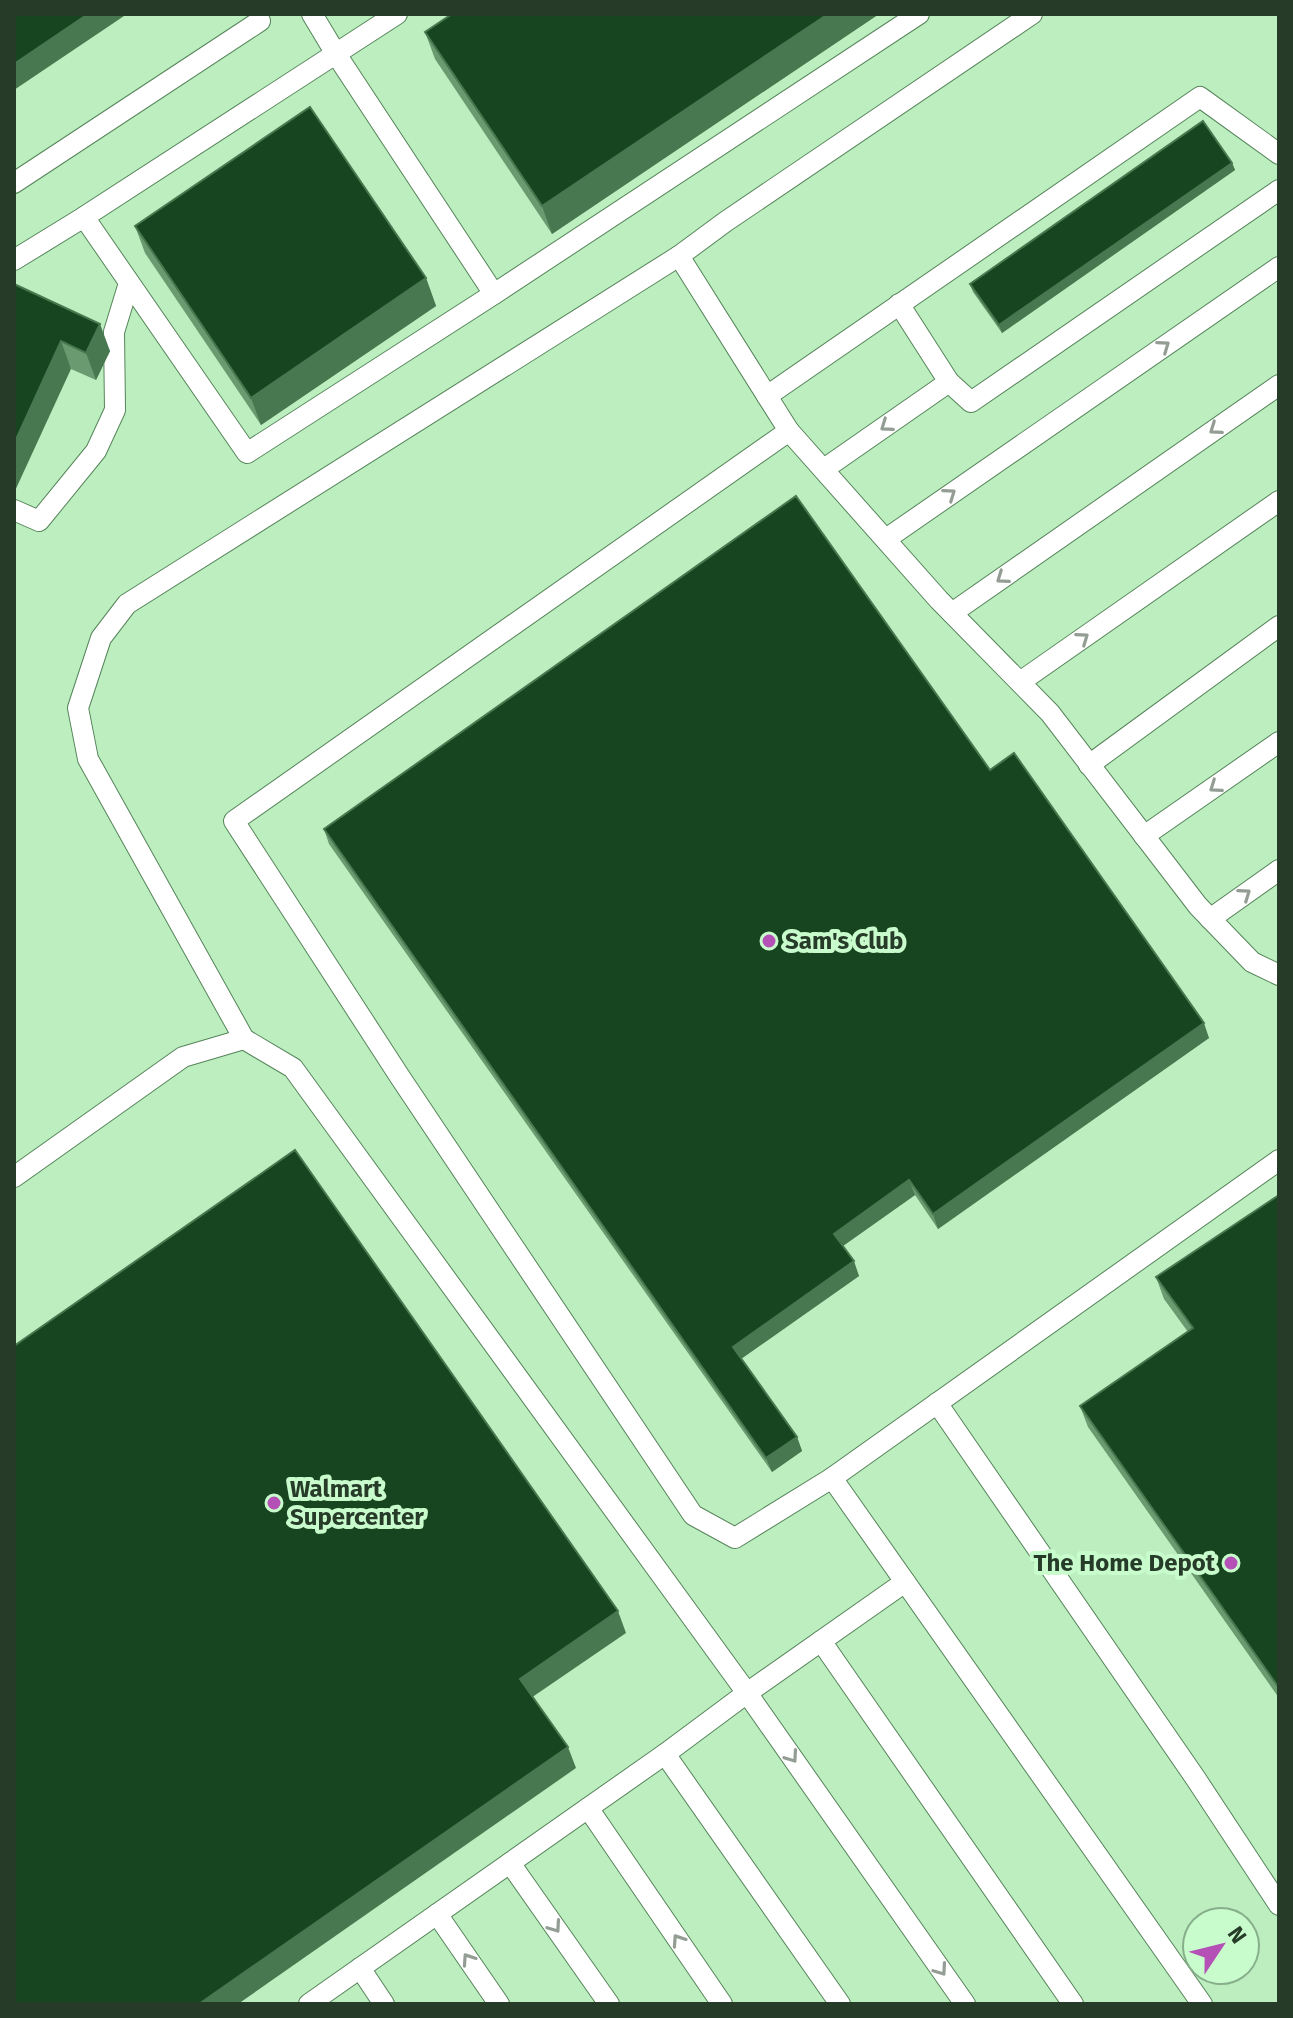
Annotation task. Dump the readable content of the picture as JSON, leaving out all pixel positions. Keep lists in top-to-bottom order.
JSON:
{
  "places": ["Sam's Club", "Walmart Supercenter", "The Home Depot"],
  "north": "top right"
}
